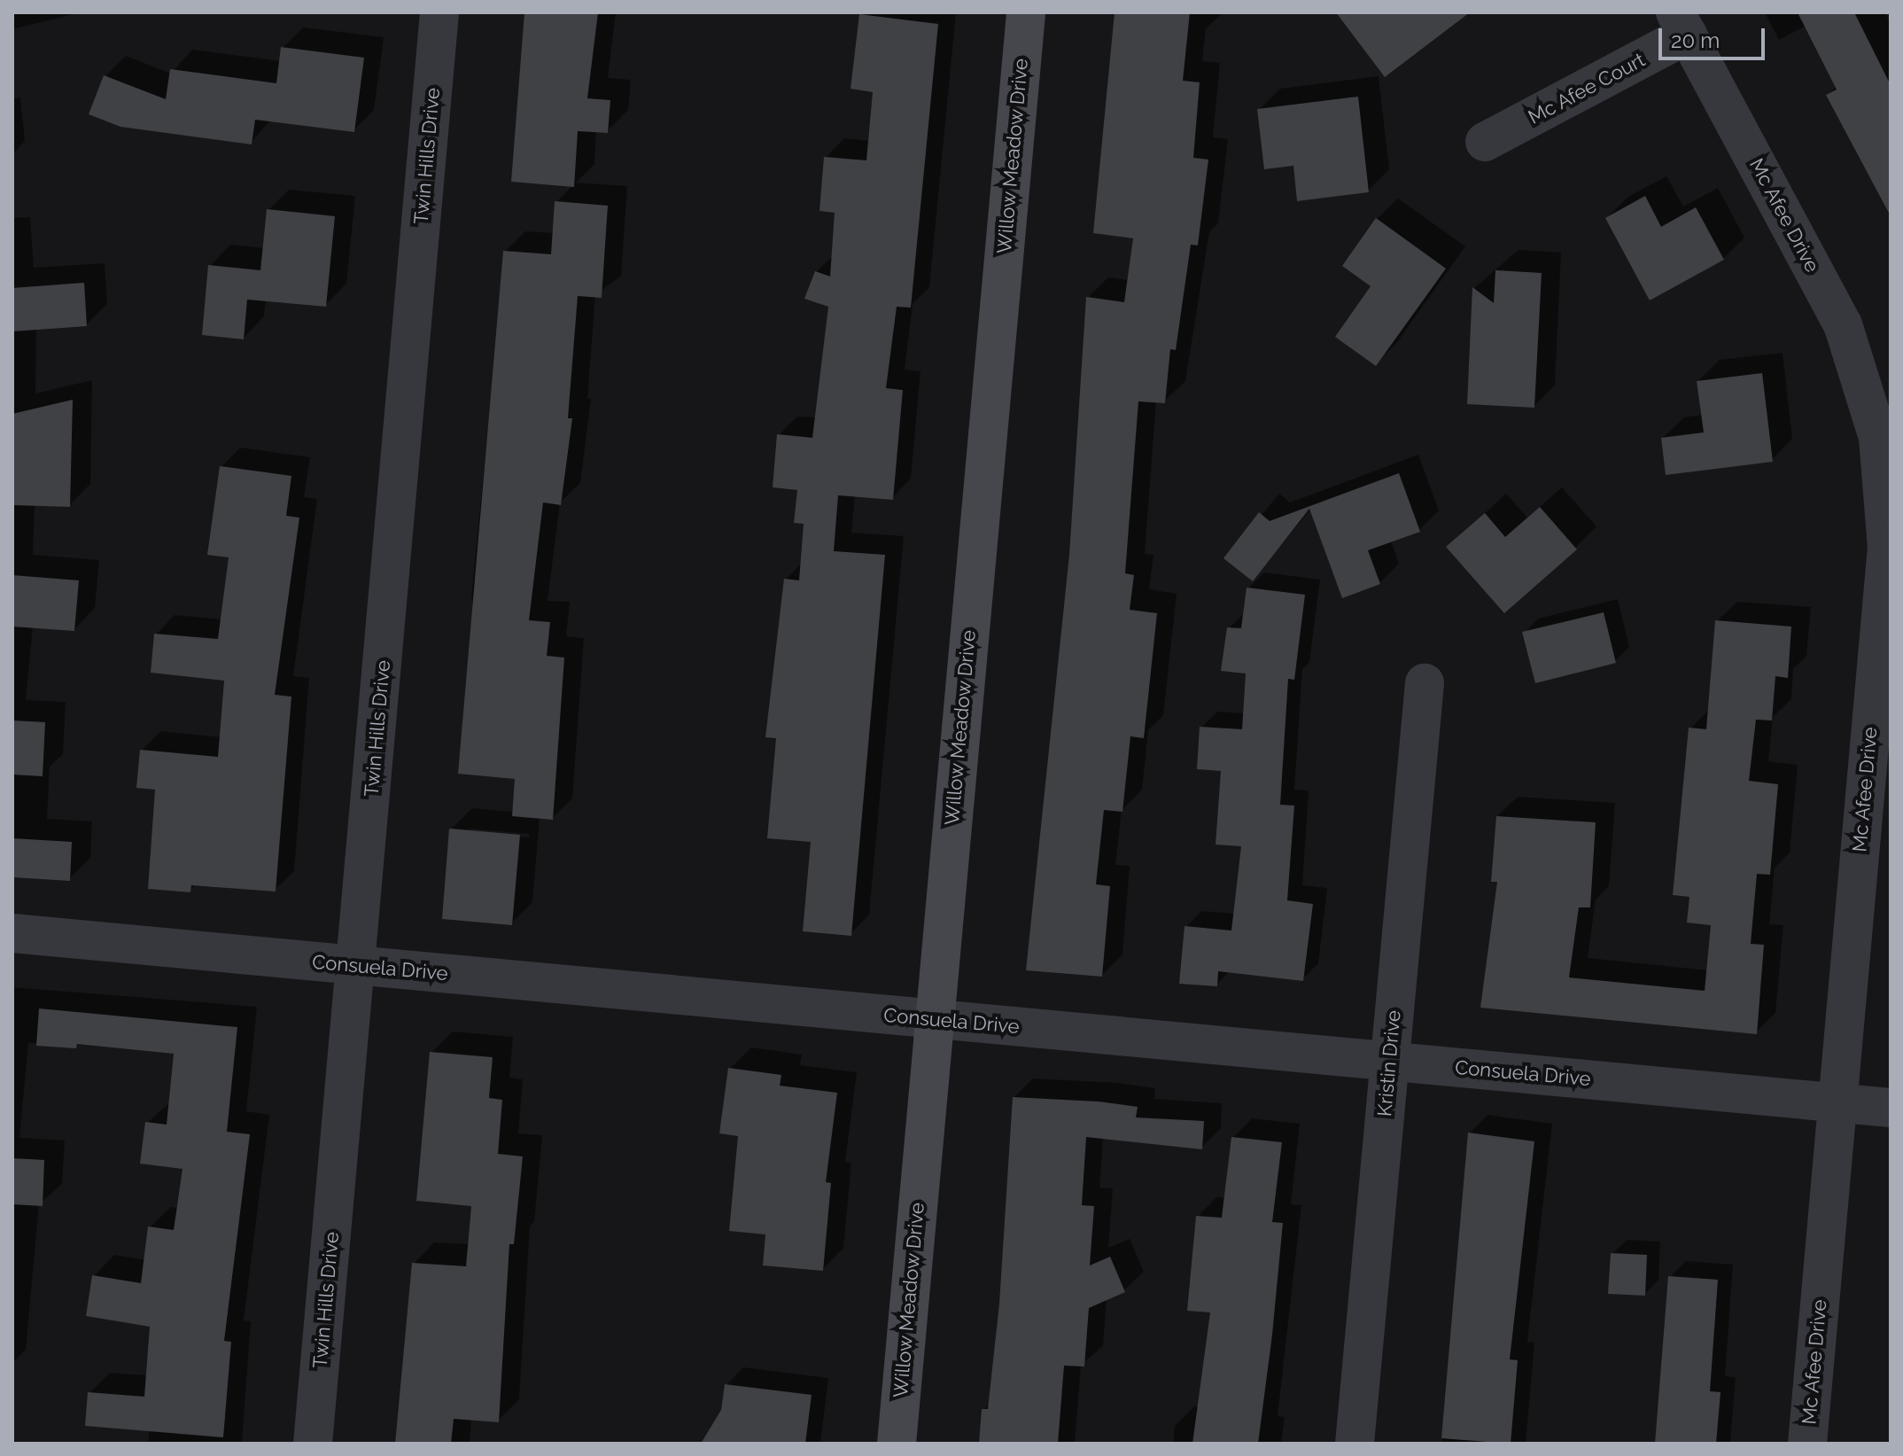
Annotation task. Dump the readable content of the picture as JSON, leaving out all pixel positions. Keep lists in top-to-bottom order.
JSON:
{
  "streets": {
    "street": [
      "Mc Afee Court",
      "Twin Hills Drive",
      "Willow Meadow Drive",
      "Mc Afee Drive",
      "Consuela Drive",
      "Kristin Drive"
    ]
  },
  "crossings": [
    ["Mc Afee Court", "Mc Afee Drive"],
    ["Twin Hills Drive", "Consuela Drive"],
    ["Willow Meadow Drive", "Consuela Drive"],
    ["Mc Afee Drive", "Consuela Drive"],
    ["Consuela Drive", "Kristin Drive"]
  ],
  "scale_bar": "20 m"
}
